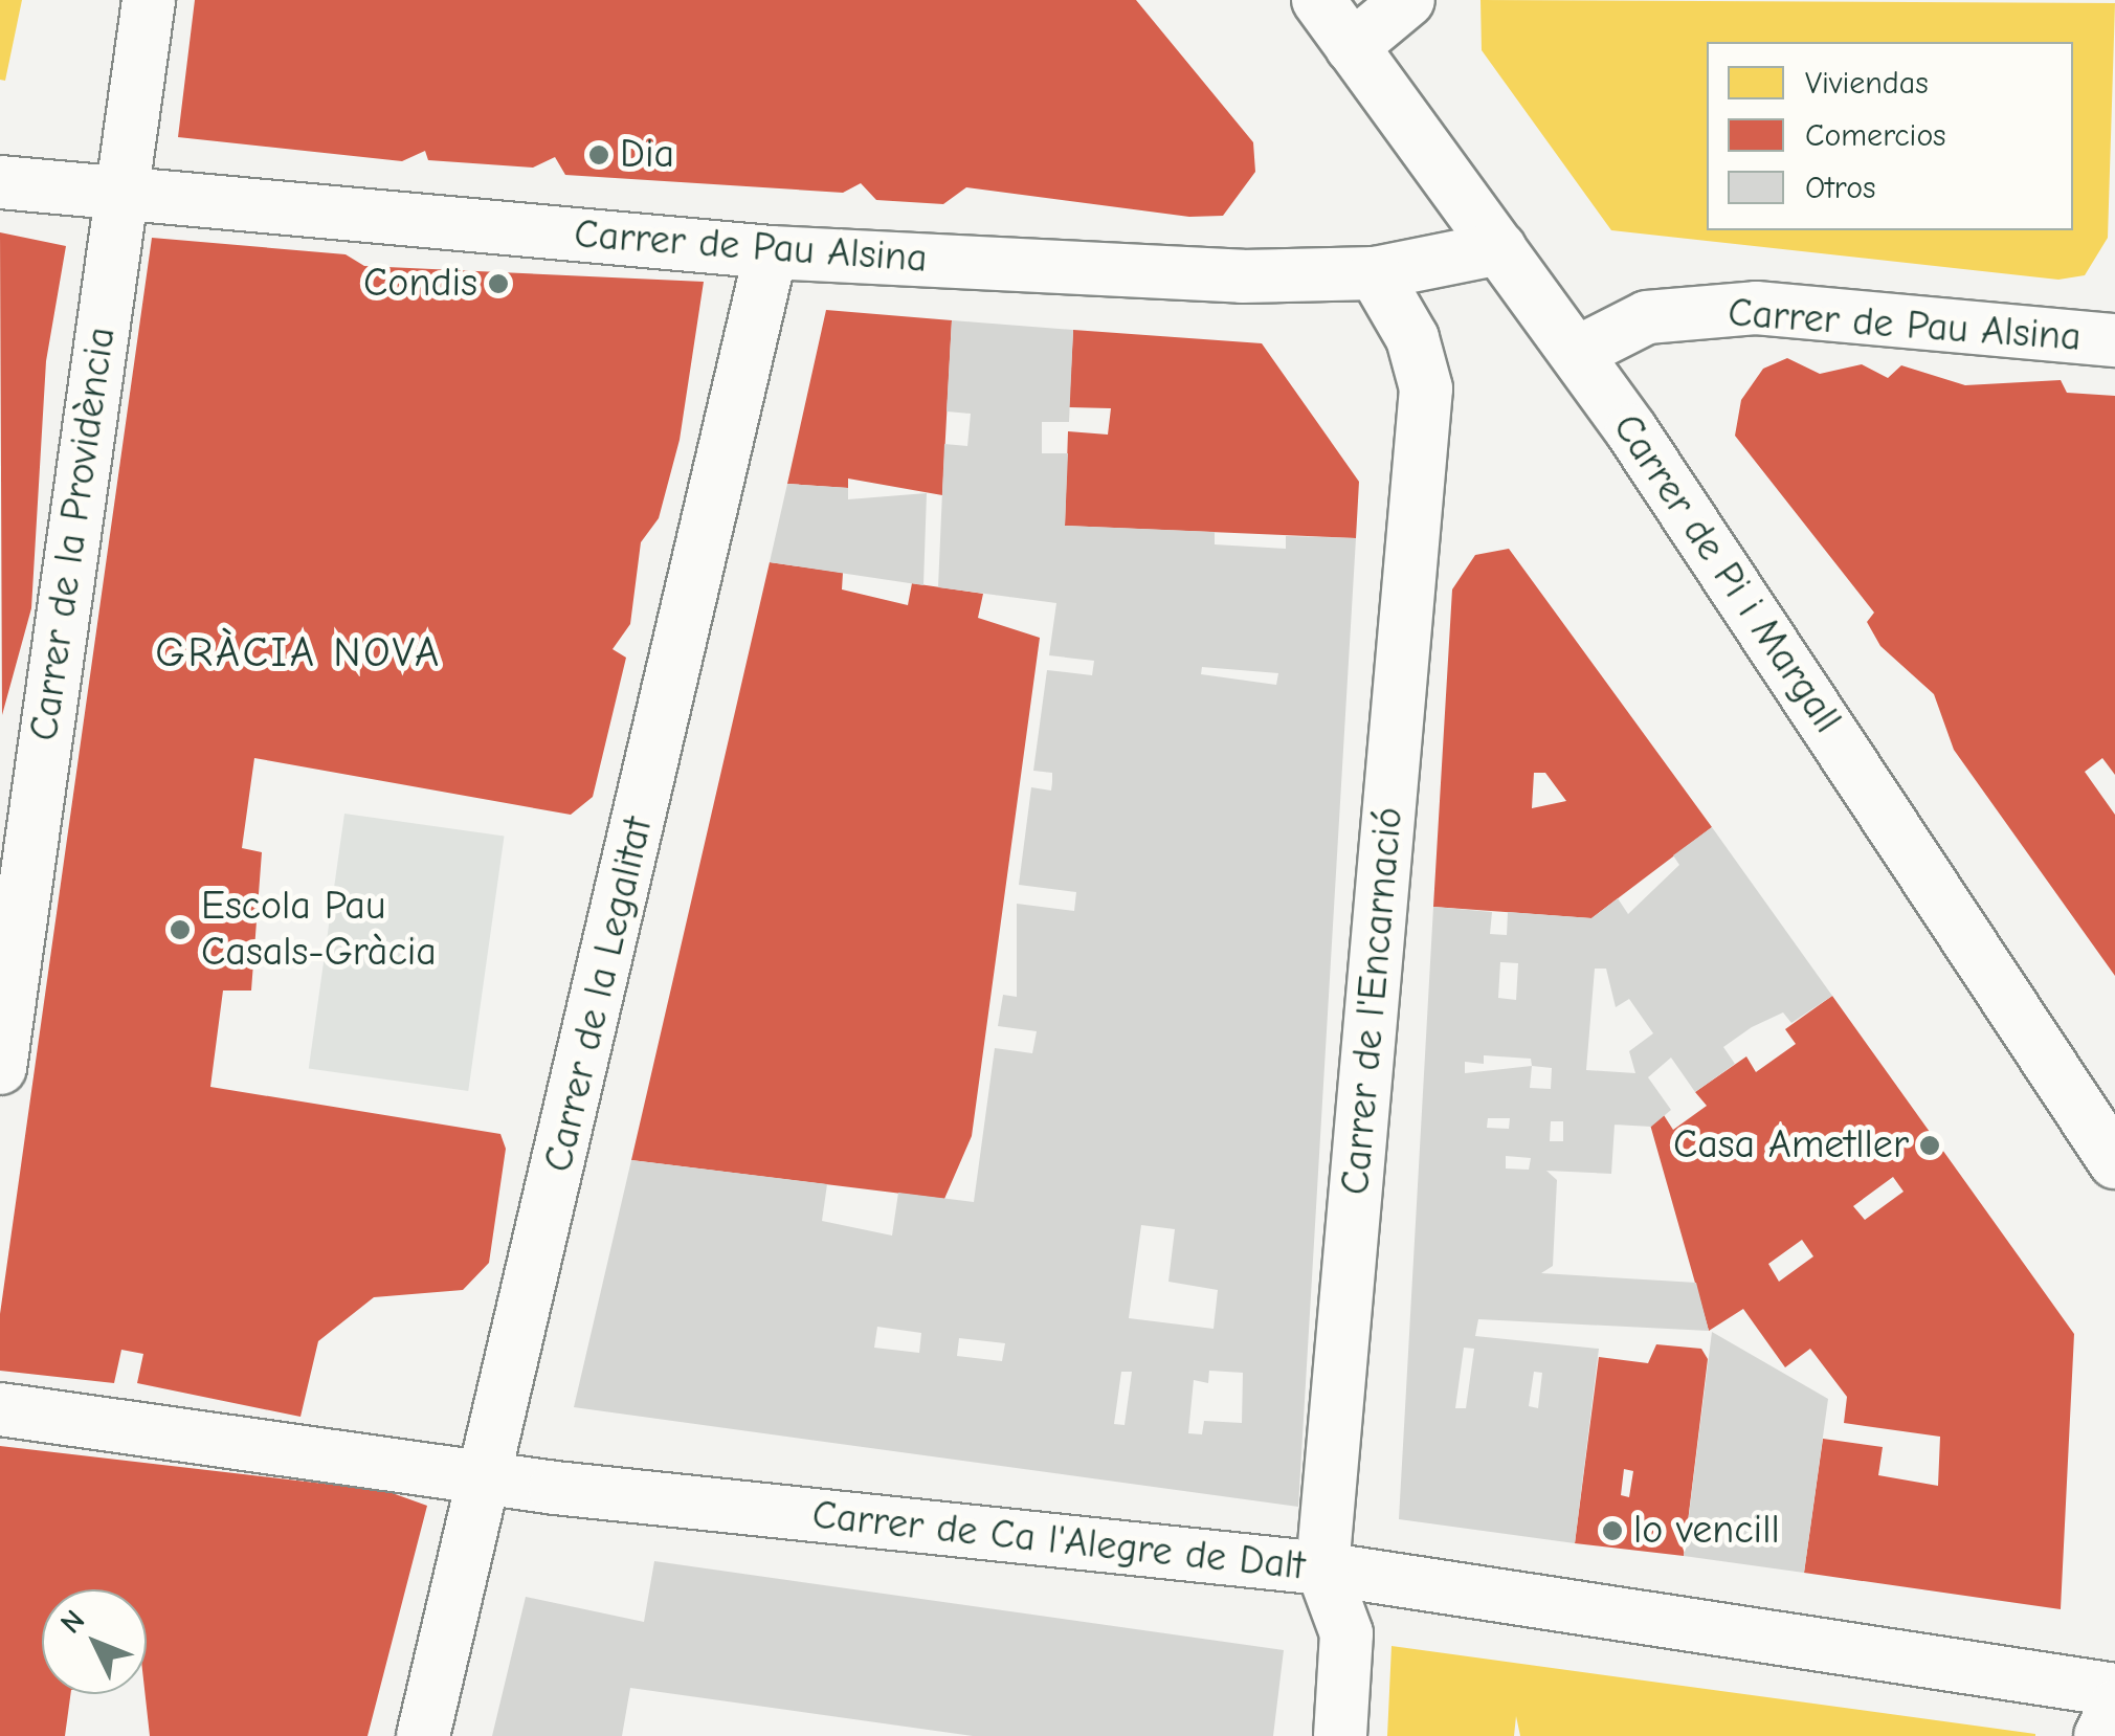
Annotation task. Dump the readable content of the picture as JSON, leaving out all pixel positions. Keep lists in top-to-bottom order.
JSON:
{
  "streets": {
    "street": [
      "Carrer de Pau Alsina",
      "Carrer de la Providència",
      "Carrer de Pi i Margall",
      "Carrer de la Legalitat",
      "Carrer de l'Encarnació",
      "Carrer de Ca l'Alegre de Dalt"
    ]
  },
  "crossings": [
    ["Carrer de Pau Alsina", "Carrer de la Providència"],
    ["Carrer de Pau Alsina", "Carrer de Pi i Margall"],
    ["Carrer de Pau Alsina", "Carrer de la Legalitat"],
    ["Carrer de Pau Alsina", "Carrer de l'Encarnació"],
    ["Carrer de la Legalitat", "Carrer de Ca l'Alegre de Dalt"],
    ["Carrer de l'Encarnació", "Carrer de Ca l'Alegre de Dalt"]
  ],
  "districts": ["GRÀCIA NOVA"],
  "places": [
    "Dia",
    "Condis",
    "Escola Pau Casals-Gràcia",
    "Casa Ametller",
    "lo vencill"
  ],
  "legend": ["Viviendas", "Comercios", "Otros"],
  "north": "top left"
}
